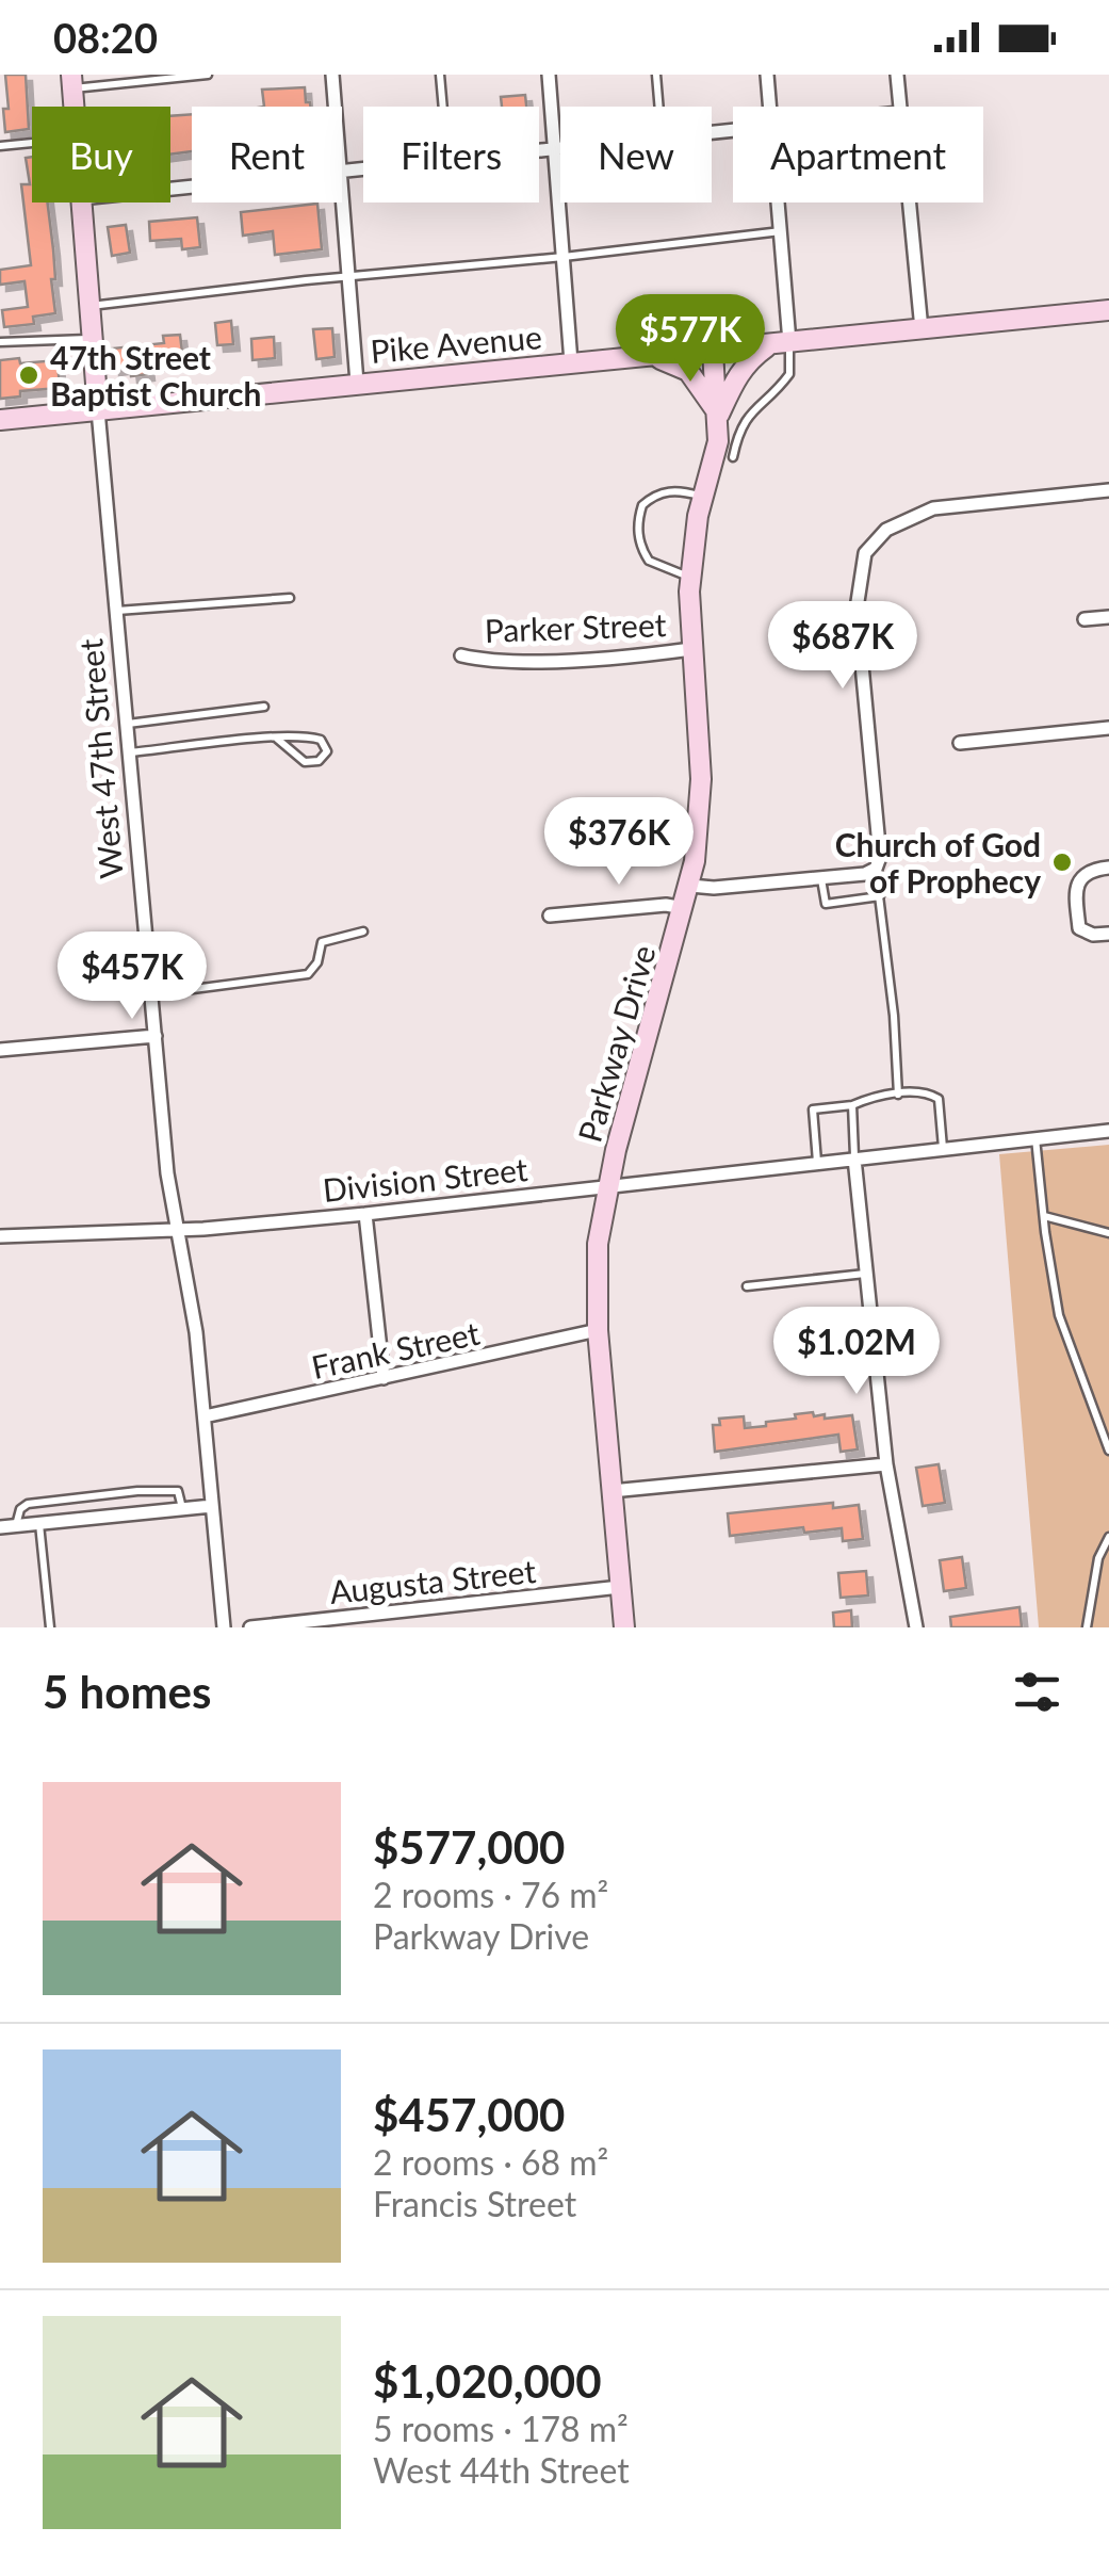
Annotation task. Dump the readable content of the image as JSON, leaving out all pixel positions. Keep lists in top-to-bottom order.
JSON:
{
  "streets": {
    "street": [
      "Pike Avenue",
      "Parker Street",
      "West 47th Street",
      "Parkway Drive",
      "Division Street",
      "Frank Street",
      "Augusta Street"
    ]
  },
  "crossings": [
    ["Pike Avenue", "West 47th Street"],
    ["Pike Avenue", "Parkway Drive"],
    ["Parker Street", "Parkway Drive"],
    ["West 47th Street", "Division Street"],
    ["West 47th Street", "Frank Street"],
    ["Parkway Drive", "Division Street"],
    ["Parkway Drive", "Frank Street"],
    ["Parkway Drive", "Augusta Street"]
  ],
  "places": ["47th Street Baptist Church", "Church of God of Prophecy"],
  "page": {
    "status": "08:20",
    "chip": [
      "Buy",
      "Rent",
      "Filters",
      "New",
      "Apartment"
    ],
    "price": [
      "$577K",
      "$687K",
      "$376K",
      "$457K",
      "$1.02M"
    ],
    "heading": "5 homes",
    "list": [
      {
        "name": "$577,000",
        "note": "2 rooms · 76 m² · Parkway Drive"
      },
      {
        "name": "$457,000",
        "note": "2 rooms · 68 m² · Francis Street"
      },
      {
        "name": "$1,020,000",
        "note": "5 rooms · 178 m² · West 44th Street"
      }
    ]
  }
}
